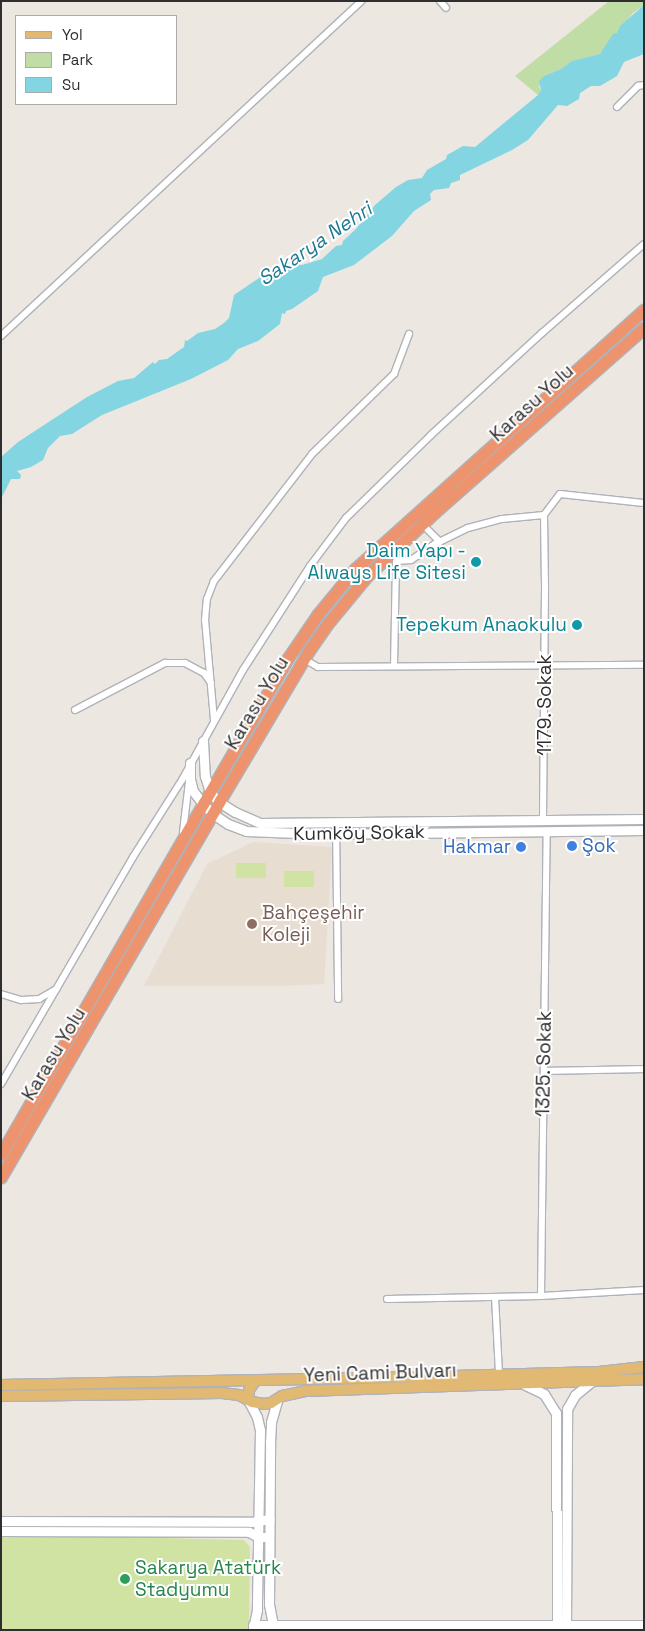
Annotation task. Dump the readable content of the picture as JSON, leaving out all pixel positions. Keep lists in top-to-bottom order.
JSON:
{
  "streets": {
    "highway": ["Karasu Yolu"],
    "main road": ["Yeni Cami Bulvarı"],
    "street": ["1179. Sokak", "Kumköy Sokak", "1325. Sokak"]
  },
  "crossings": [
    ["Karasu Yolu", "Kumköy Sokak"],
    ["1179. Sokak", "Kumköy Sokak"],
    ["Kumköy Sokak", "1325. Sokak"]
  ],
  "water": ["Sakarya Nehri"],
  "places": [
    "Daim Yapı - Always Life Sitesi",
    "Tepekum Anaokulu",
    "Şok",
    "Hakmar",
    "Bahçeşehir Koleji",
    "Sakarya Atatürk Stadyumu"
  ],
  "legend": ["Yol", "Park", "Su"]
}
